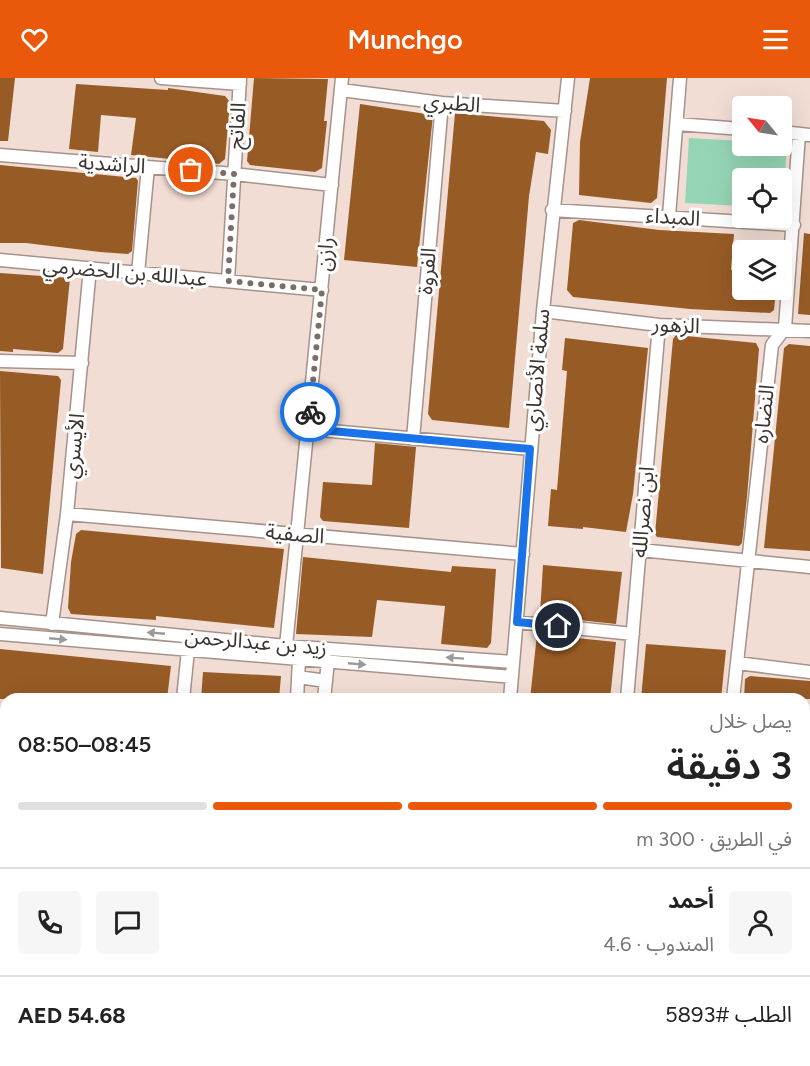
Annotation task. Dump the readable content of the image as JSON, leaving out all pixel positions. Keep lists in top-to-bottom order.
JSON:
{
  "streets": {
    "street": [
      "الطبري",
      "الفاتح",
      "الراشدية",
      "المبداء",
      "رازن",
      "الفروة",
      "عبدالله بن الحضرمي",
      "الزهور",
      "سلمة الأنصاري",
      "النضاره",
      "الأيسري",
      "ابن نصرالله",
      "الصفية",
      "زيد بن عبدالرحمن"
    ]
  },
  "crossings": [
    ["الطبري", "رازن"],
    ["الطبري", "الفروة"],
    ["الطبري", "سلمة الأنصاري"],
    ["الفاتح", "الراشدية"],
    ["الفاتح", "عبدالله بن الحضرمي"],
    ["الراشدية", "رازن"],
    ["المبداء", "سلمة الأنصاري"],
    ["المبداء", "النضاره"],
    ["رازن", "عبدالله بن الحضرمي"],
    ["رازن", "الصفية"],
    ["رازن", "زيد بن عبدالرحمن"],
    ["عبدالله بن الحضرمي", "الأيسري"],
    ["الزهور", "سلمة الأنصاري"],
    ["الزهور", "النضاره"],
    ["الزهور", "ابن نصرالله"],
    ["سلمة الأنصاري", "الصفية"],
    ["سلمة الأنصاري", "زيد بن عبدالرحمن"],
    ["الأيسري", "الصفية"],
    ["الأيسري", "زيد بن عبدالرحمن"]
  ],
  "north": "top left",
  "page": {
    "header": "Munchgo",
    "heading": ["3 دقيقة", "يصل خلال", "08:45–08:50"],
    "panel": [
      "أحمد",
      "المندوب · 4.6",
      "الطلب #5893",
      "AED 54.68"
    ],
    "bar": "في الطريق · 300 m"
  }
}
